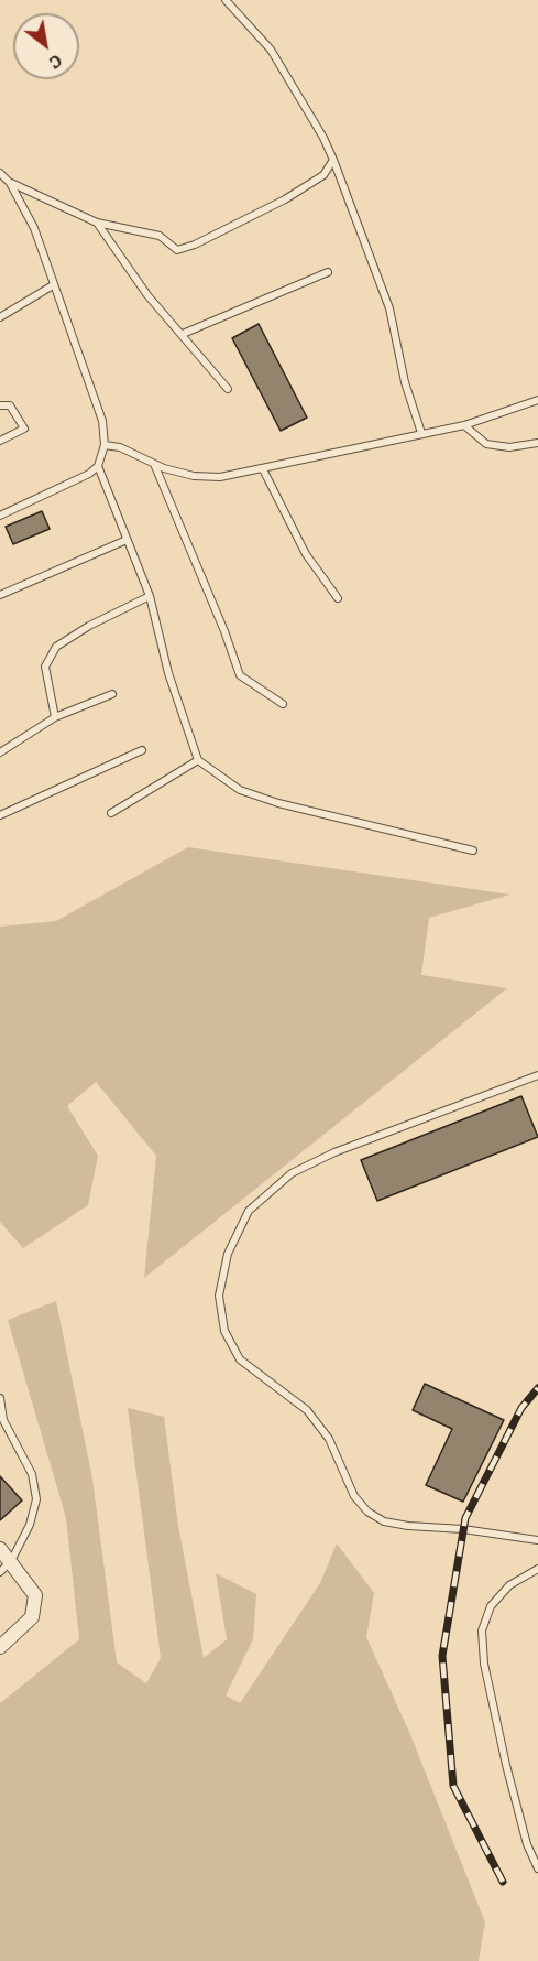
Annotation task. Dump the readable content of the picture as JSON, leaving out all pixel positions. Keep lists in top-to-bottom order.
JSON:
{
  "north": "bottom right"
}
